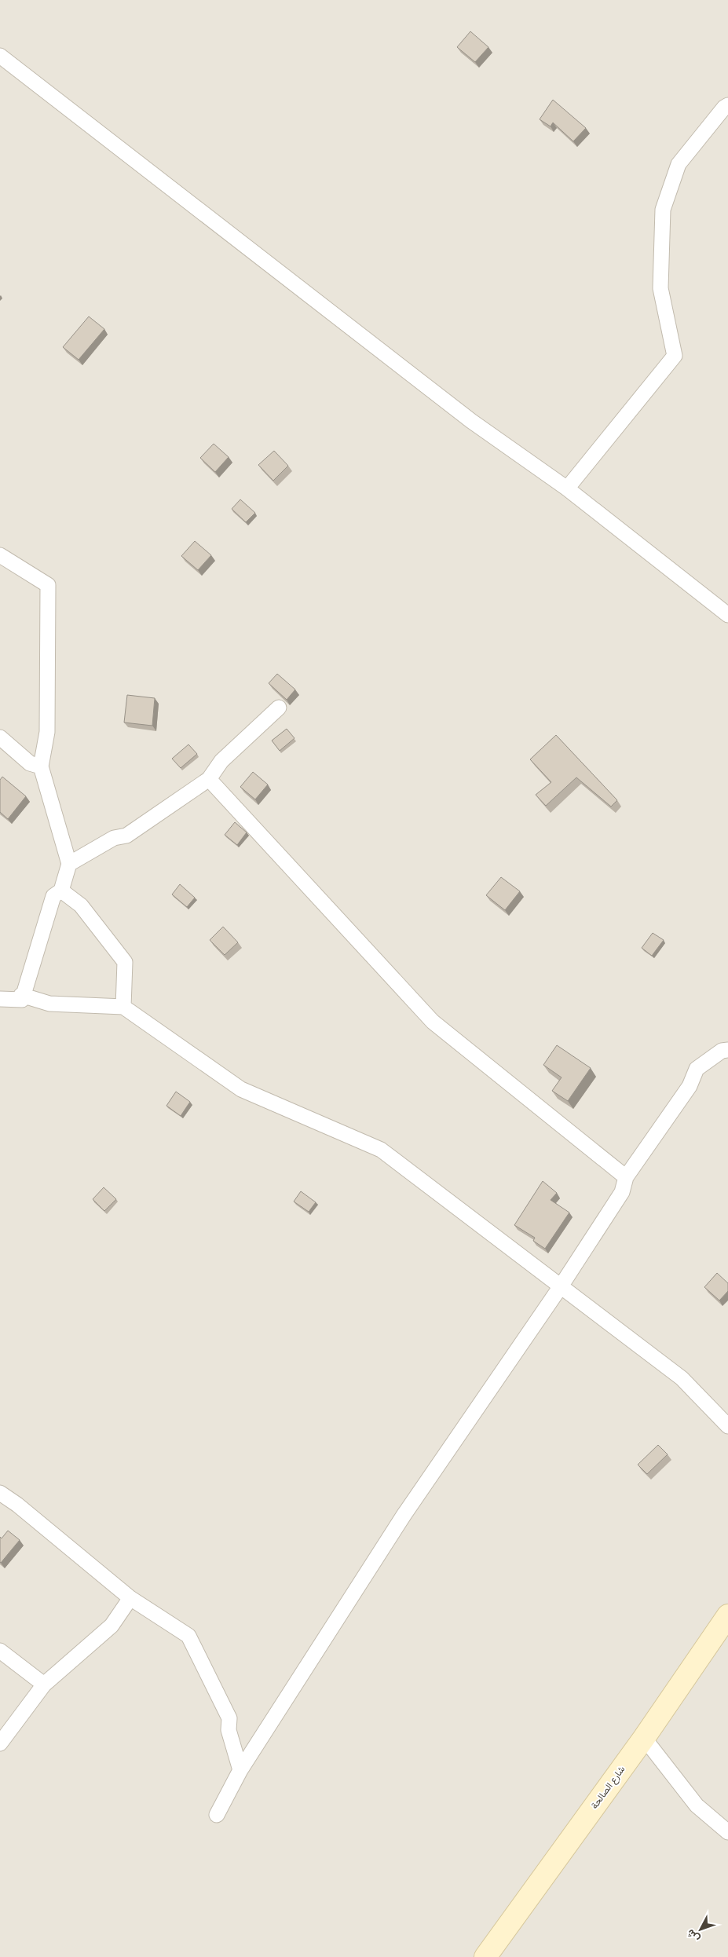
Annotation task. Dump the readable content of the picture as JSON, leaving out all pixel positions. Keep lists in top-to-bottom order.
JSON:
{
  "streets": {
    "main road": ["شارع الصالحة"]
  },
  "north": "bottom left"
}
